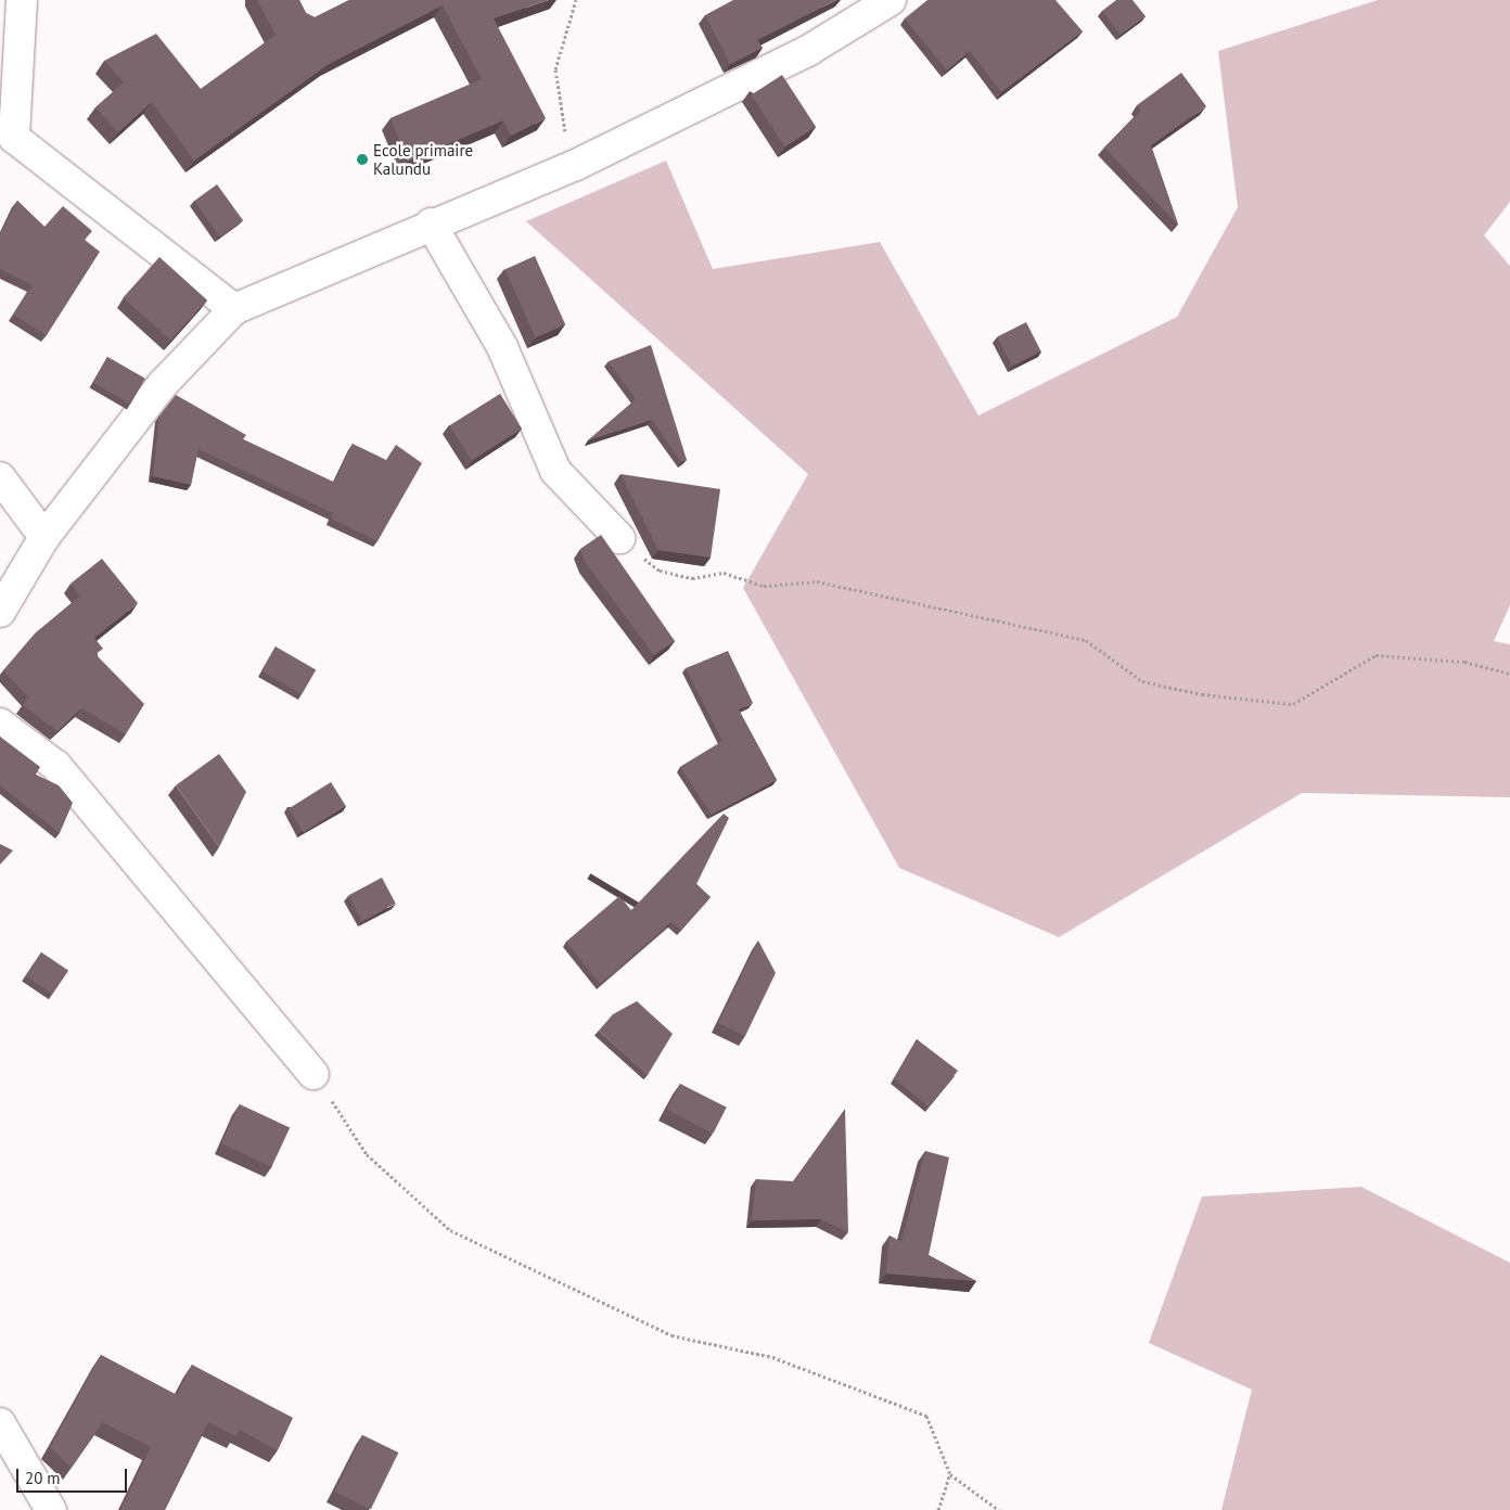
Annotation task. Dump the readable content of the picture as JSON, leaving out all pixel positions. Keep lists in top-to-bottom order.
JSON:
{
  "places": ["Ecole primaire Kalundu"],
  "scale_bar": "20 m"
}
